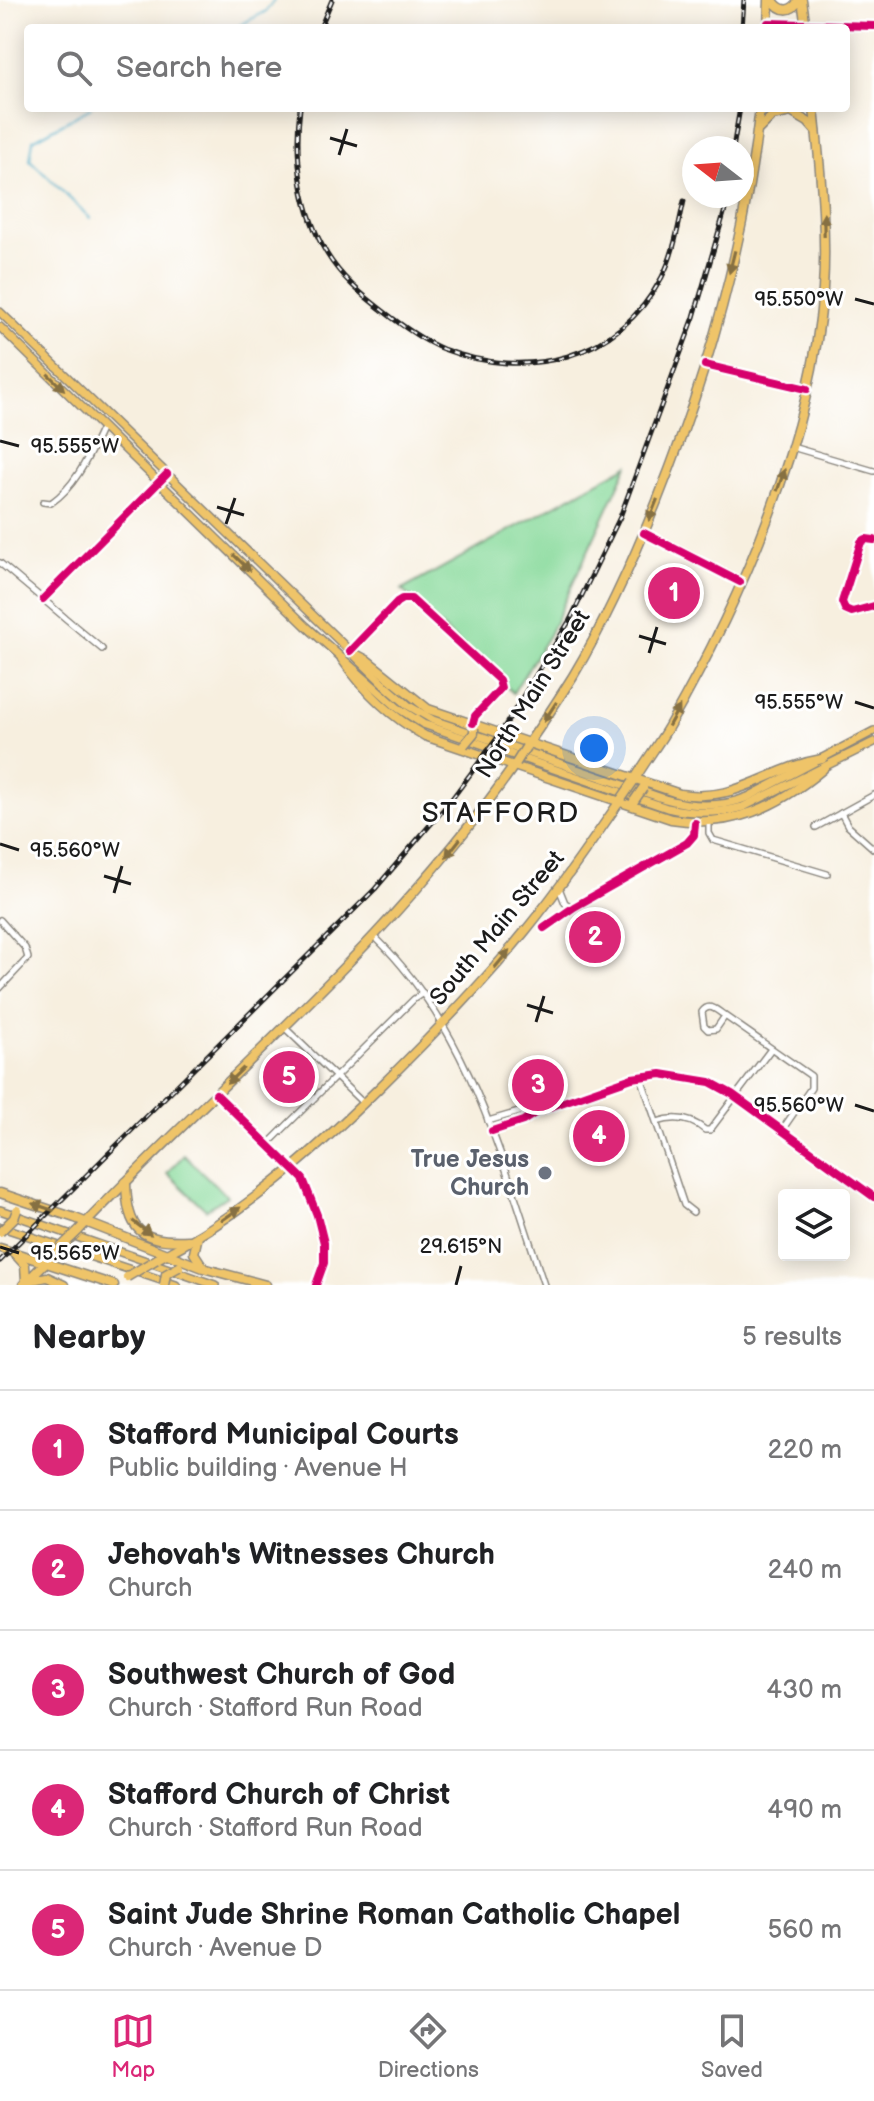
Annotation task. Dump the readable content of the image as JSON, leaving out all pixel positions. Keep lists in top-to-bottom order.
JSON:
{
  "streets": {
    "highway": ["North Main Street", "South Main Street"]
  },
  "one_way": ["North Main Street", "South Main Street"],
  "districts": ["STAFFORD"],
  "places": ["True Jesus Church"],
  "north": "left",
  "page": {
    "search": "Search here",
    "pins": [
      "1",
      "2",
      "5",
      "3",
      "4"
    ],
    "heading": ["Nearby", "5 results"],
    "list": [
      {
        "mark": "1",
        "name": "Stafford Municipal Courts",
        "note": "Public building · Avenue H",
        "value": "220 m"
      },
      {
        "mark": "2",
        "name": "Jehovah's Witnesses Church",
        "note": "Church",
        "value": "240 m"
      },
      {
        "mark": "3",
        "name": "Southwest Church of God",
        "note": "Church · Stafford Run Road",
        "value": "430 m"
      },
      {
        "mark": "4",
        "name": "Stafford Church of Christ",
        "note": "Church · Stafford Run Road",
        "value": "490 m"
      },
      {
        "mark": "5",
        "name": "Saint Jude Shrine Roman Catholic Chapel",
        "note": "Church · Avenue D",
        "value": "560 m"
      }
    ],
    "nav": ["Map", "Directions", "Saved"]
  },
  "coordinates": [
    "95.550°W",
    "95.555°W",
    "95.560°W",
    "29.615°N",
    "95.565°W"
  ]
}
